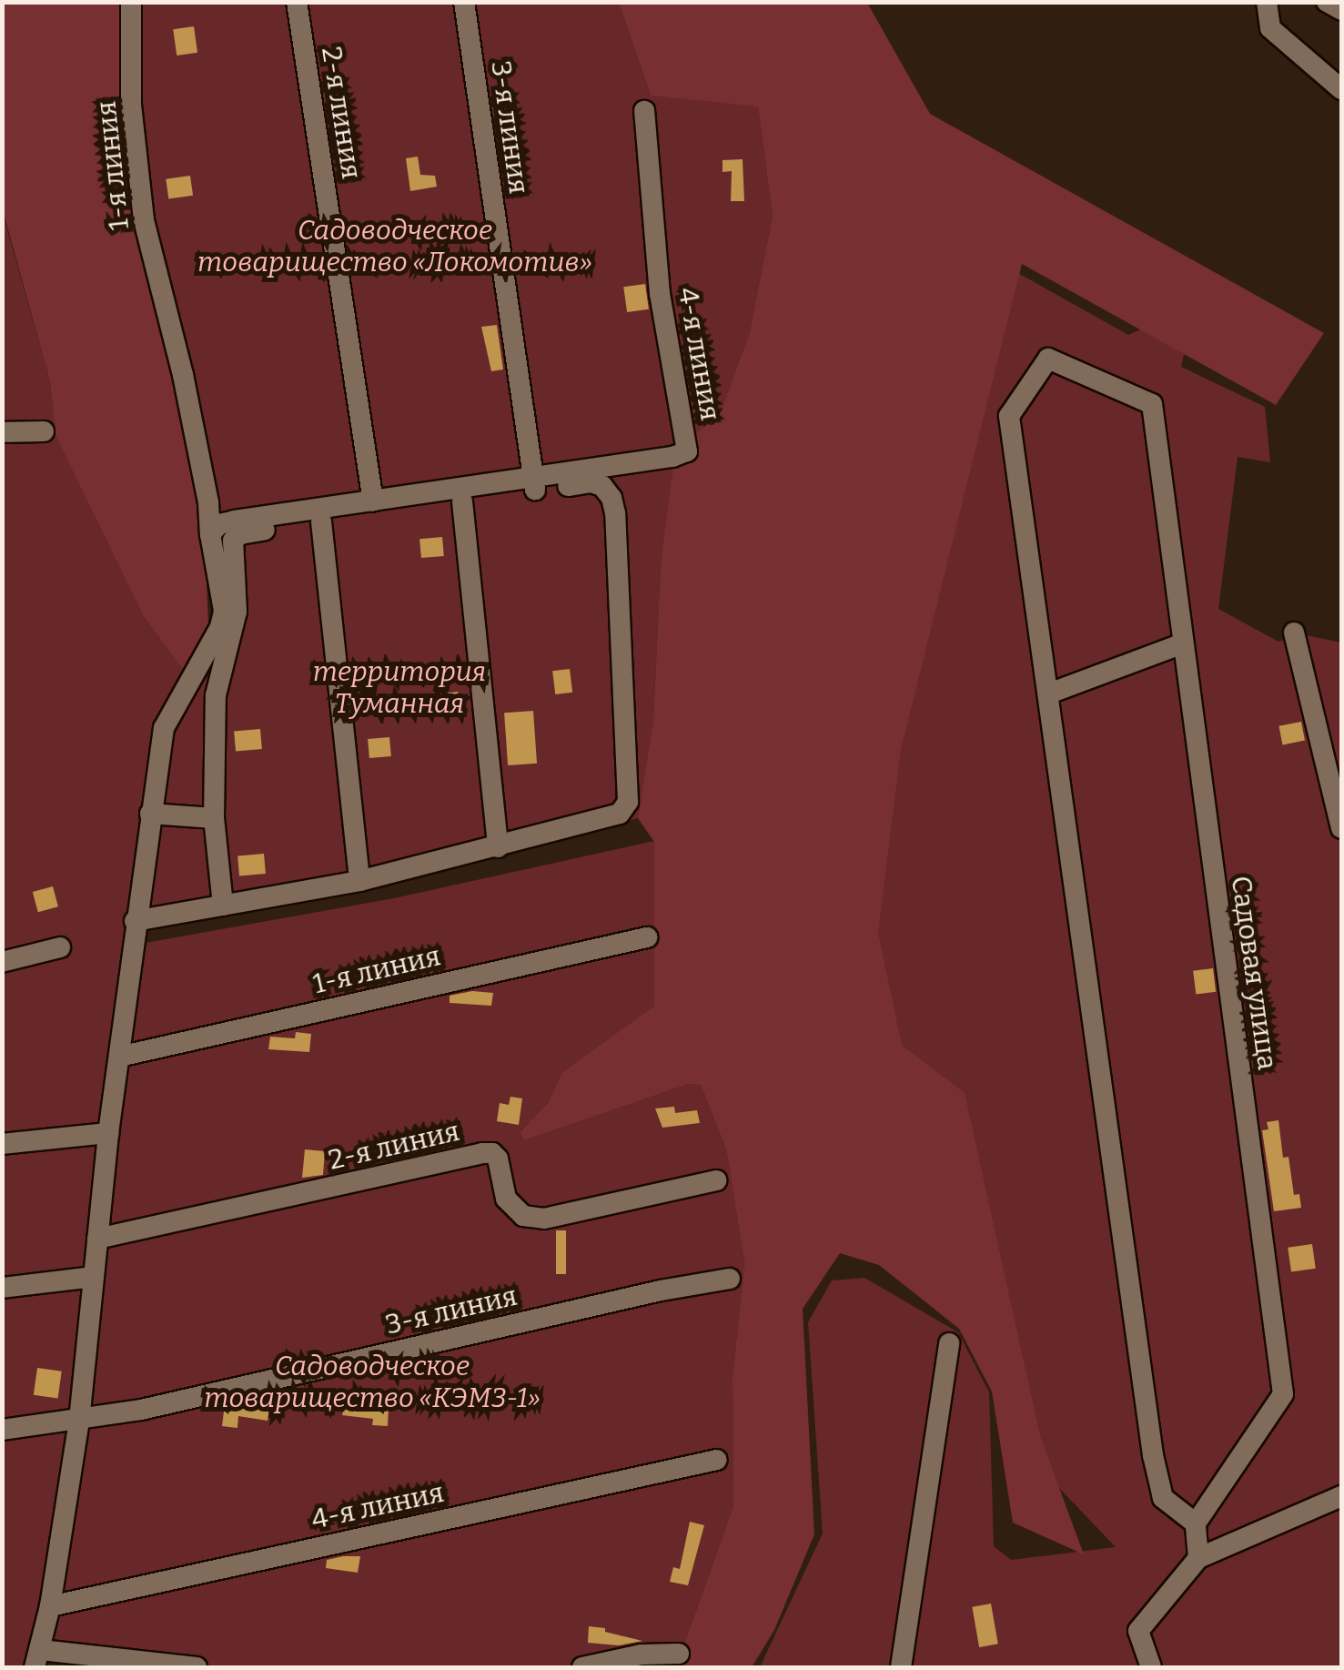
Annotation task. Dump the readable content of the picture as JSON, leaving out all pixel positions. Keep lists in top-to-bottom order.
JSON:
{
  "streets": {
    "street": [
      "2-я линия",
      "3-я линия",
      "1-я линия",
      "4-я линия",
      "Садовая улица"
    ]
  },
  "crossings": [
    ["2-я линия", "1-я линия"],
    ["3-я линия", "1-я линия"],
    ["3-я линия", "4-я линия"],
    ["1-я линия", "4-я линия"]
  ],
  "parks": ["Садоводческое товарищество «Локомотив»", "территория Туманная", "Садоводческое товарищество «КЭМЗ-1»"]
}
